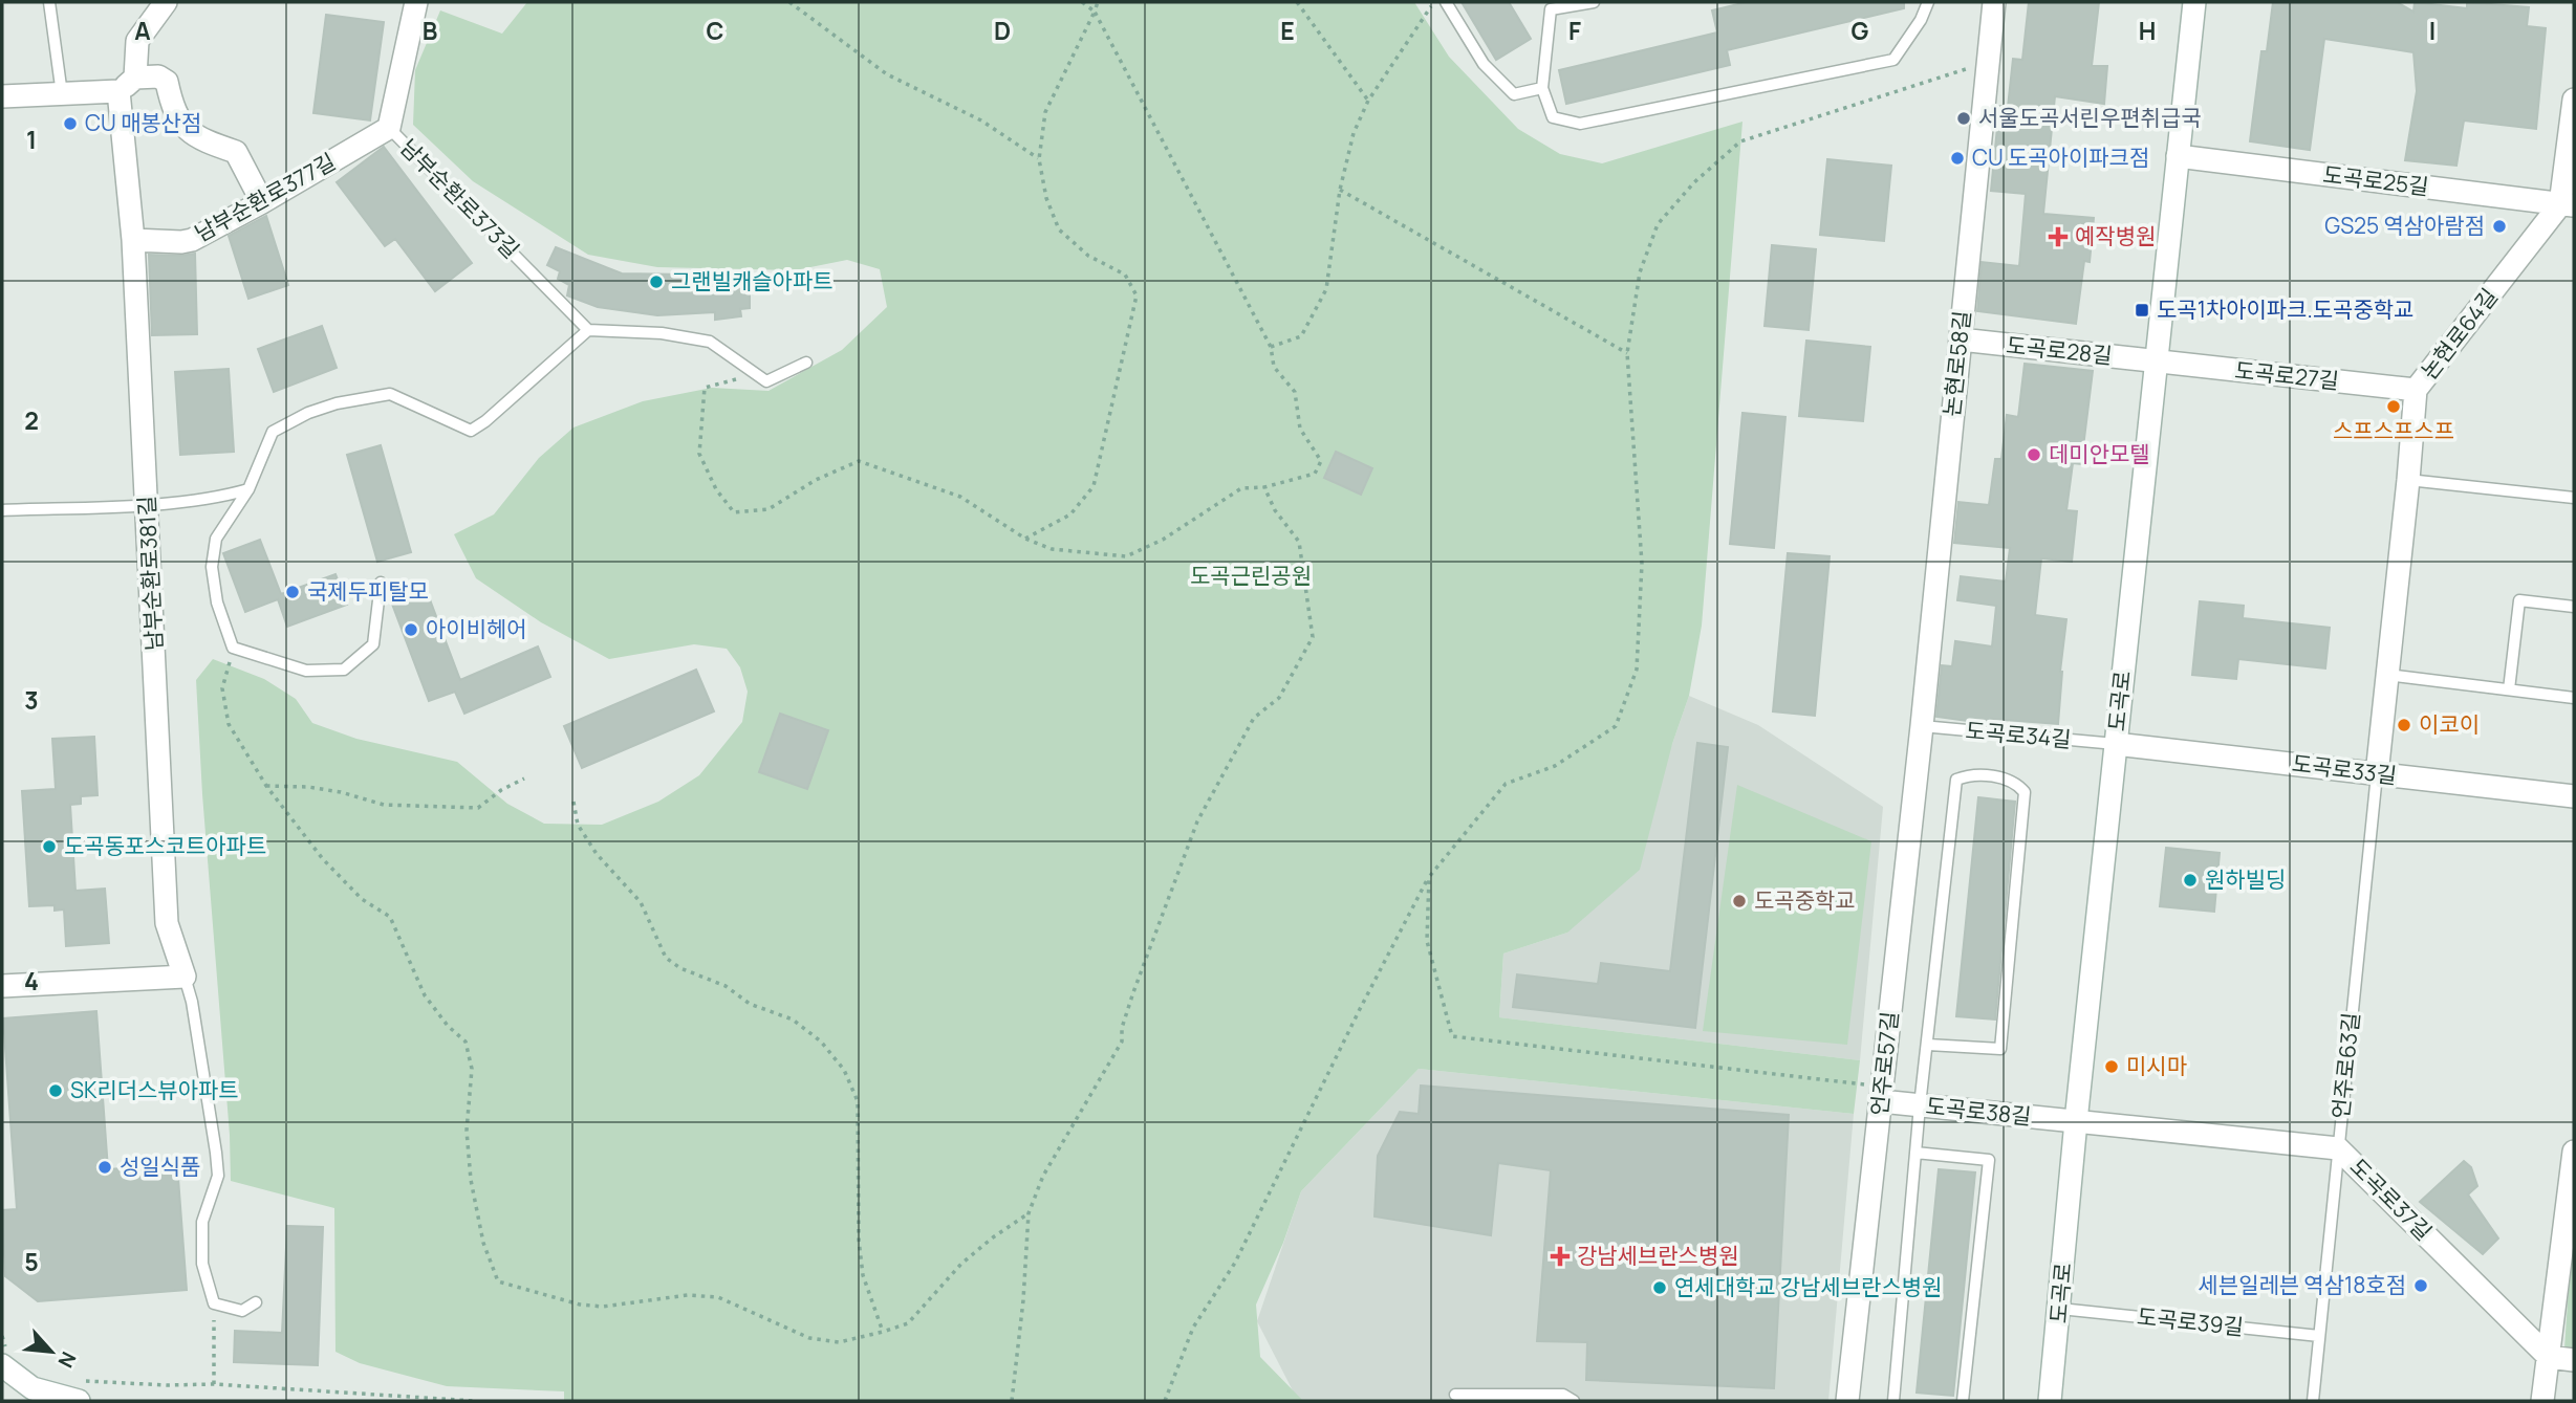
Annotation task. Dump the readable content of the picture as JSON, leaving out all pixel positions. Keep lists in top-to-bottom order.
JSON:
{
  "streets": {
    "street": [
      "도곡로25길",
      "남부순환로377길",
      "남부순환로373길",
      "논현로64길",
      "도곡로28길",
      "논현로58길",
      "도곡로27길",
      "남부순환로381길",
      "도곡로",
      "도곡로33길",
      "언주로57길",
      "도곡로38길",
      "도곡로37길"
    ],
    "lane": ["도곡로34길", "언주로63길", "도곡로39길"]
  },
  "crossings": [
    ["도곡로25길", "논현로64길"],
    ["도곡로25길", "도곡로"],
    ["남부순환로377길", "남부순환로373길"],
    ["남부순환로377길", "남부순환로381길"],
    ["논현로64길", "도곡로27길"],
    ["논현로64길", "도곡로33길"],
    ["논현로64길", "언주로63길"],
    ["도곡로28길", "논현로58길"],
    ["도곡로28길", "도곡로27길"],
    ["도곡로28길", "도곡로"],
    ["논현로58길", "도곡로34길"],
    ["논현로58길", "언주로57길"],
    ["도곡로27길", "도곡로"],
    ["도곡로", "도곡로34길"],
    ["도곡로", "도곡로33길"],
    ["도곡로", "도곡로38길"],
    ["도곡로", "도곡로37길"],
    ["도곡로", "도곡로39길"],
    ["도곡로34길", "도곡로33길"],
    ["도곡로34길", "언주로57길"],
    ["도곡로33길", "언주로63길"],
    ["언주로57길", "도곡로38길"],
    ["언주로63길", "도곡로37길"],
    ["언주로63길", "도곡로39길"],
    ["도곡로38길", "도곡로37길"]
  ],
  "parks": ["도곡근린공원"],
  "places": {
    "other": [
      "서울도곡서린우편취급국",
      "CU 매봉산점",
      "CU 도곡아이파크점",
      "GS25 역삼아람점",
      "그랜빌캐슬아파트",
      "스프스프스프",
      "데미안모텔",
      "국제두피탈모",
      "아이비헤어",
      "이코이",
      "도곡동포스코트아파트",
      "원하빌딩",
      "도곡중학교",
      "미시마",
      "SK리더스뷰아파트",
      "성일식품",
      "세븐일레븐 역삼18호점",
      "연세대학교 강남세브란스병원"
    ],
    "health": ["예작병원", "강남세브란스병원"],
    "transit": ["도곡1차아이파크.도곡중학교"]
  },
  "north": "bottom right",
  "grid": {
    "columns": [
      "A",
      "B",
      "C",
      "D",
      "E",
      "F",
      "G",
      "H",
      "I"
    ],
    "rows": [
      "1",
      "2",
      "3",
      "4",
      "5"
    ]
  }
}
